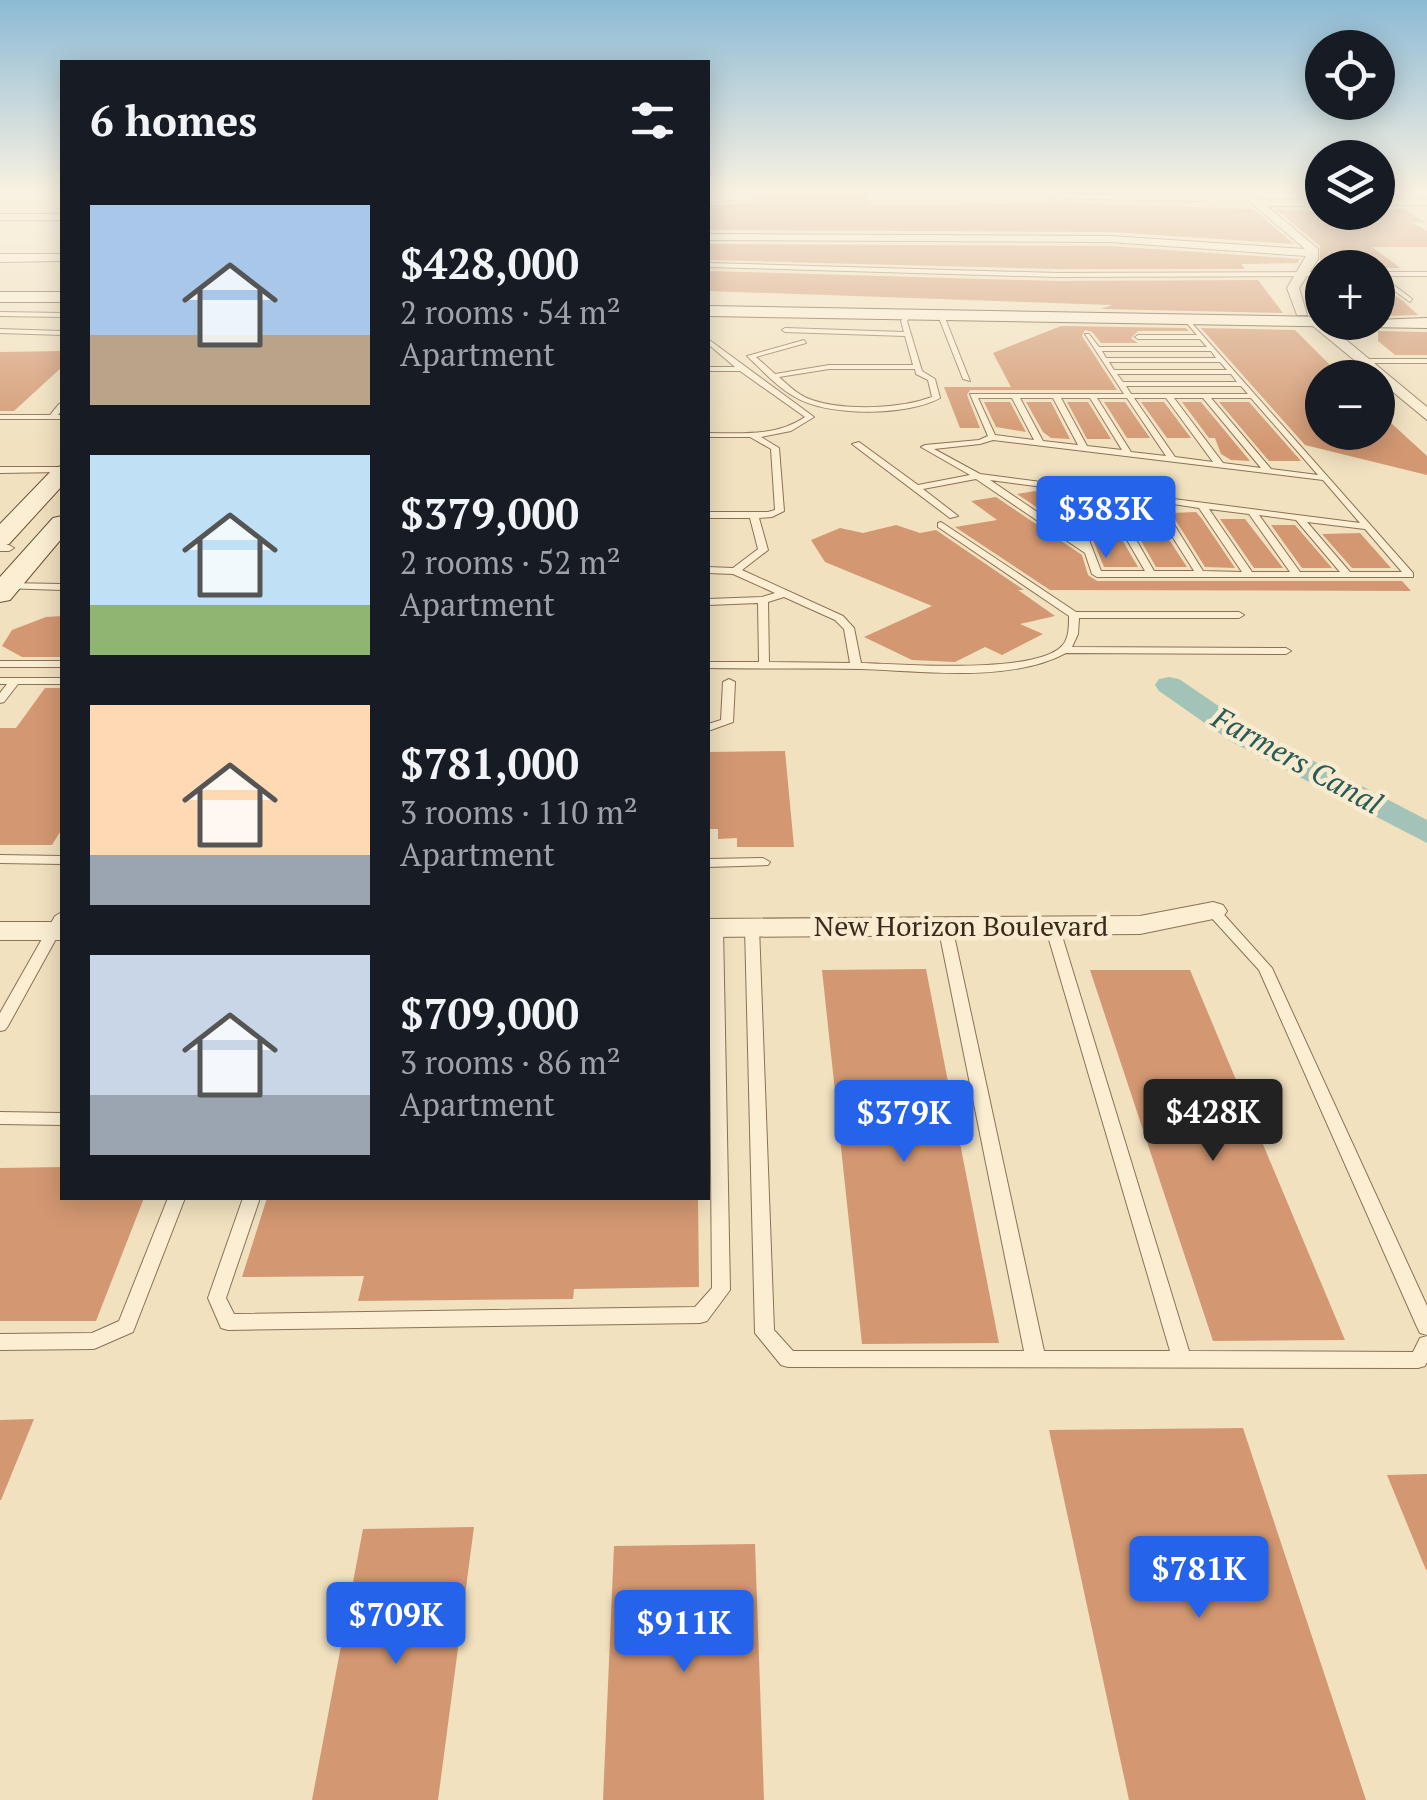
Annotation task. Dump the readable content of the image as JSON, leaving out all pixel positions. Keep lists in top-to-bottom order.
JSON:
{
  "streets": {
    "street": ["New Horizon Boulevard"]
  },
  "water": ["Farmers Canal"],
  "page": {
    "map_buttons": ["+", "−"],
    "heading": "6 homes",
    "list": [
      {
        "name": "$428,000",
        "note": "2 rooms · 54 m² · Apartment"
      },
      {
        "name": "$379,000",
        "note": "2 rooms · 52 m² · Apartment"
      },
      {
        "name": "$781,000",
        "note": "3 rooms · 110 m² · Apartment"
      },
      {
        "name": "$709,000",
        "note": "3 rooms · 86 m² · Apartment"
      }
    ],
    "price": [
      "$383K",
      "$428K",
      "$379K",
      "$781K",
      "$709K",
      "$911K"
    ]
  }
}
